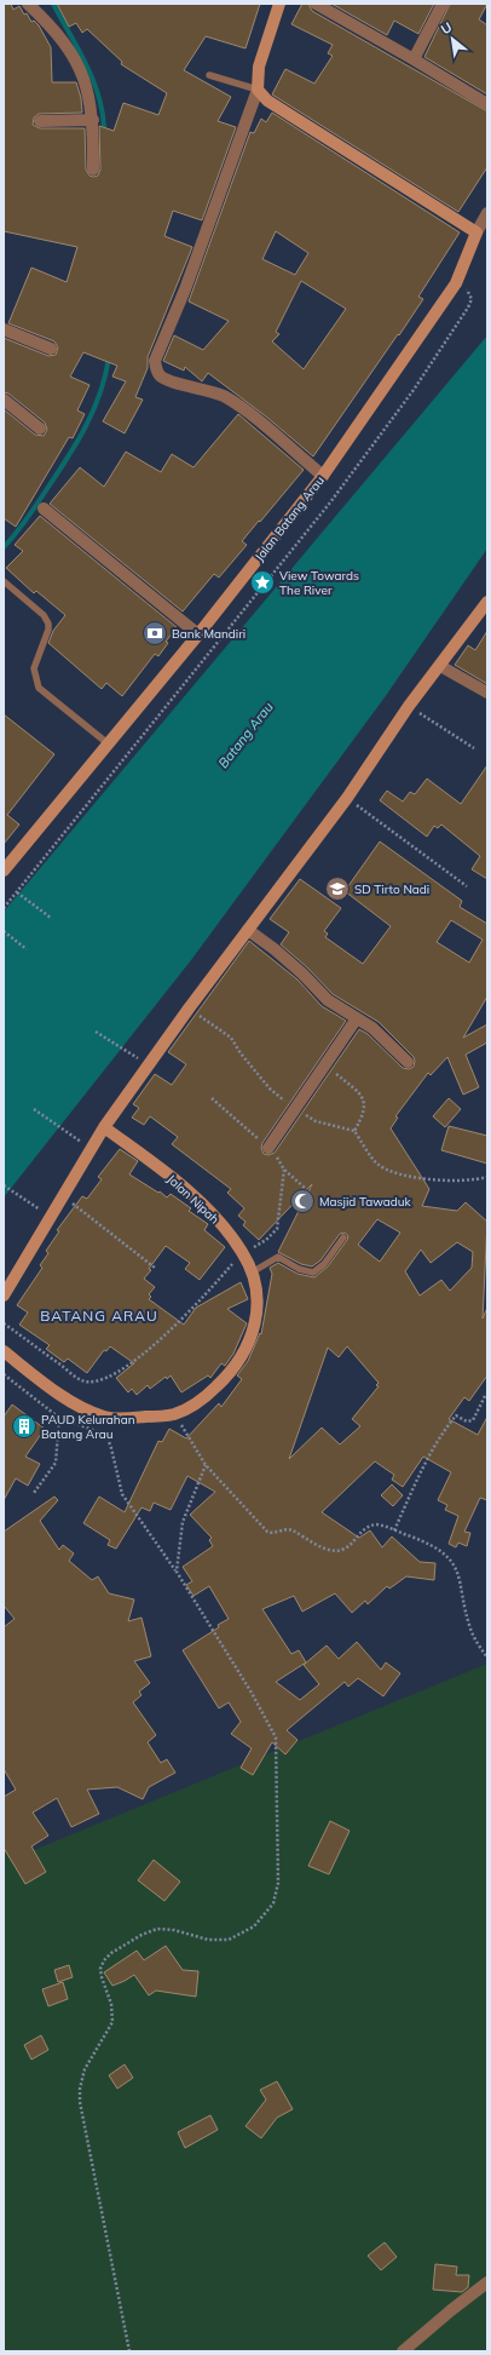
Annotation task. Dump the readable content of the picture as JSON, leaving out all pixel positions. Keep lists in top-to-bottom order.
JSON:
{
  "streets": {
    "street": ["Jalan Batang Arau", "Jalan Nipah"]
  },
  "districts": ["BATANG ARAU"],
  "water": ["Batang Arau"],
  "places": {
    "place": ["View Towards The River"],
    "bank": ["Bank Mandiri"],
    "school or university": ["SD Tirto Nadi"],
    "mosque": ["Masjid Tawaduk"],
    "building": ["PAUD Kelurahan Batang Arau"]
  },
  "north": "top left"
}
